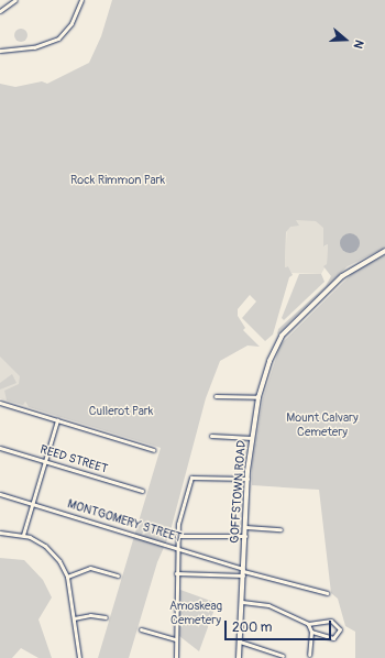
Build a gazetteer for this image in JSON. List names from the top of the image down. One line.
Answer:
{"streets":{"main road":["GOFFSTOWN ROAD"],"street":["REED STREET","MONTGOMERY STREET"]},"crossings":[["GOFFSTOWN ROAD","MONTGOMERY STREET"]],"parks":["Rock Rimmon Park","Cullerot Park","Mount Calvary Cemetery","Amoskeag Cemetery"],"scale_bar":"200 m","north":"right"}
